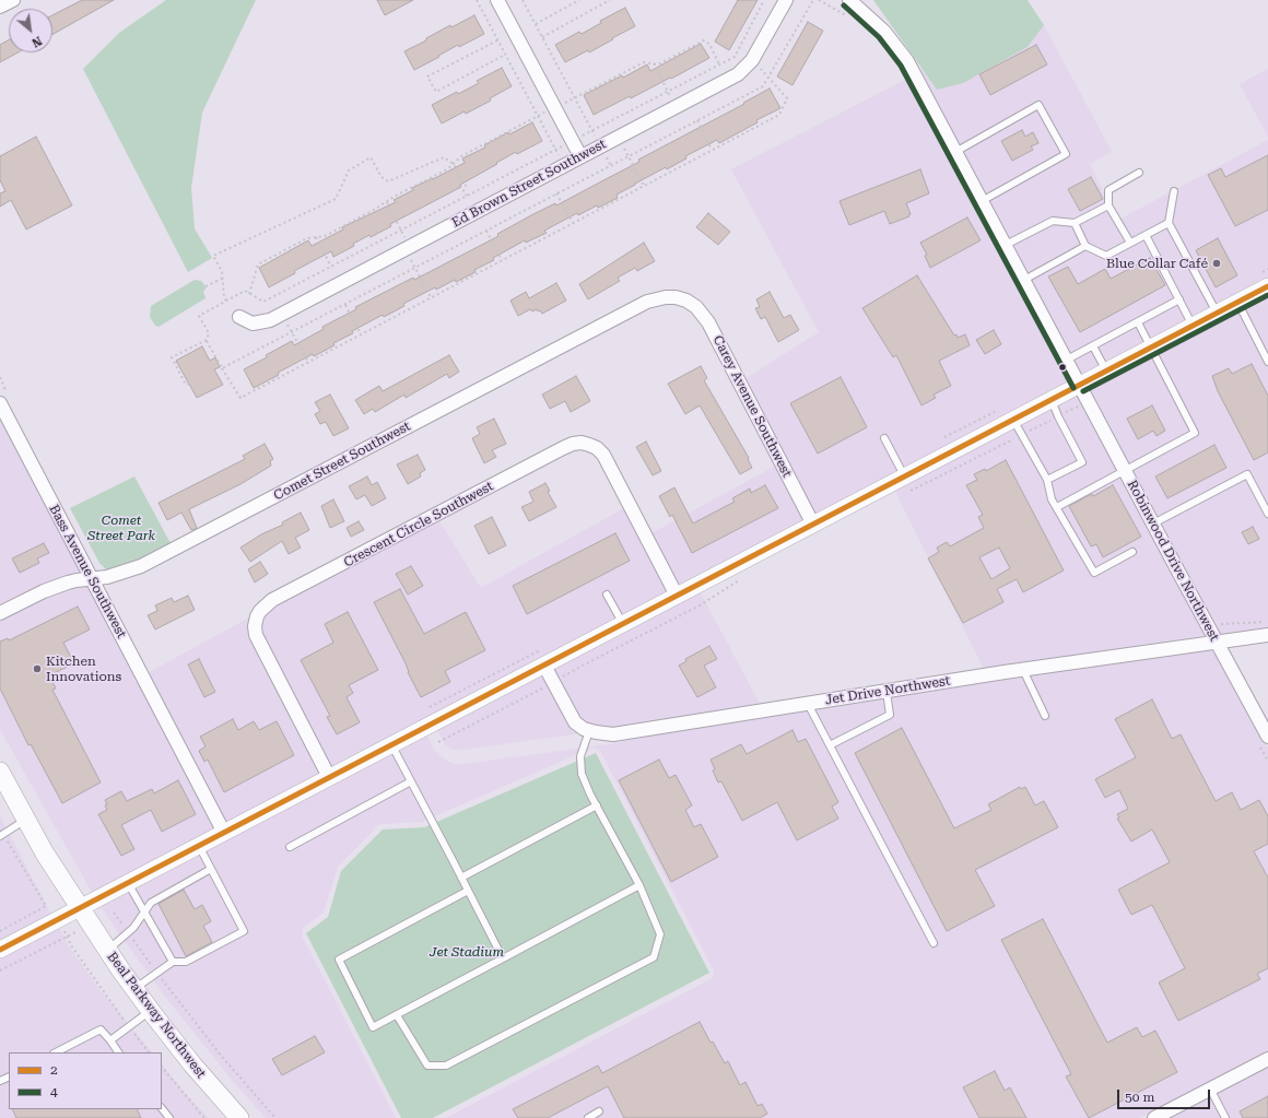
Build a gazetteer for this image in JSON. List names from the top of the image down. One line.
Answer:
{"streets":{"main road":["Beal Parkway Northwest"],"street":["Ed Brown Street Southwest","Carey Avenue Southwest","Comet Street Southwest","Crescent Circle Southwest","Robinwood Drive Northwest","Bass Avenue Southwest","Jet Drive Northwest"]},"crossings":[["Carey Avenue Southwest","Comet Street Southwest"],["Comet Street Southwest","Bass Avenue Southwest"],["Robinwood Drive Northwest","Jet Drive Northwest"]],"parks":["Comet Street Park","Jet Stadium"],"places":["Blue Collar Café","Kitchen Innovations"],"lines":["transit line 4","transit line 2"],"legend":["2","4"],"scale_bar":"50 m","north":"bottom right"}
